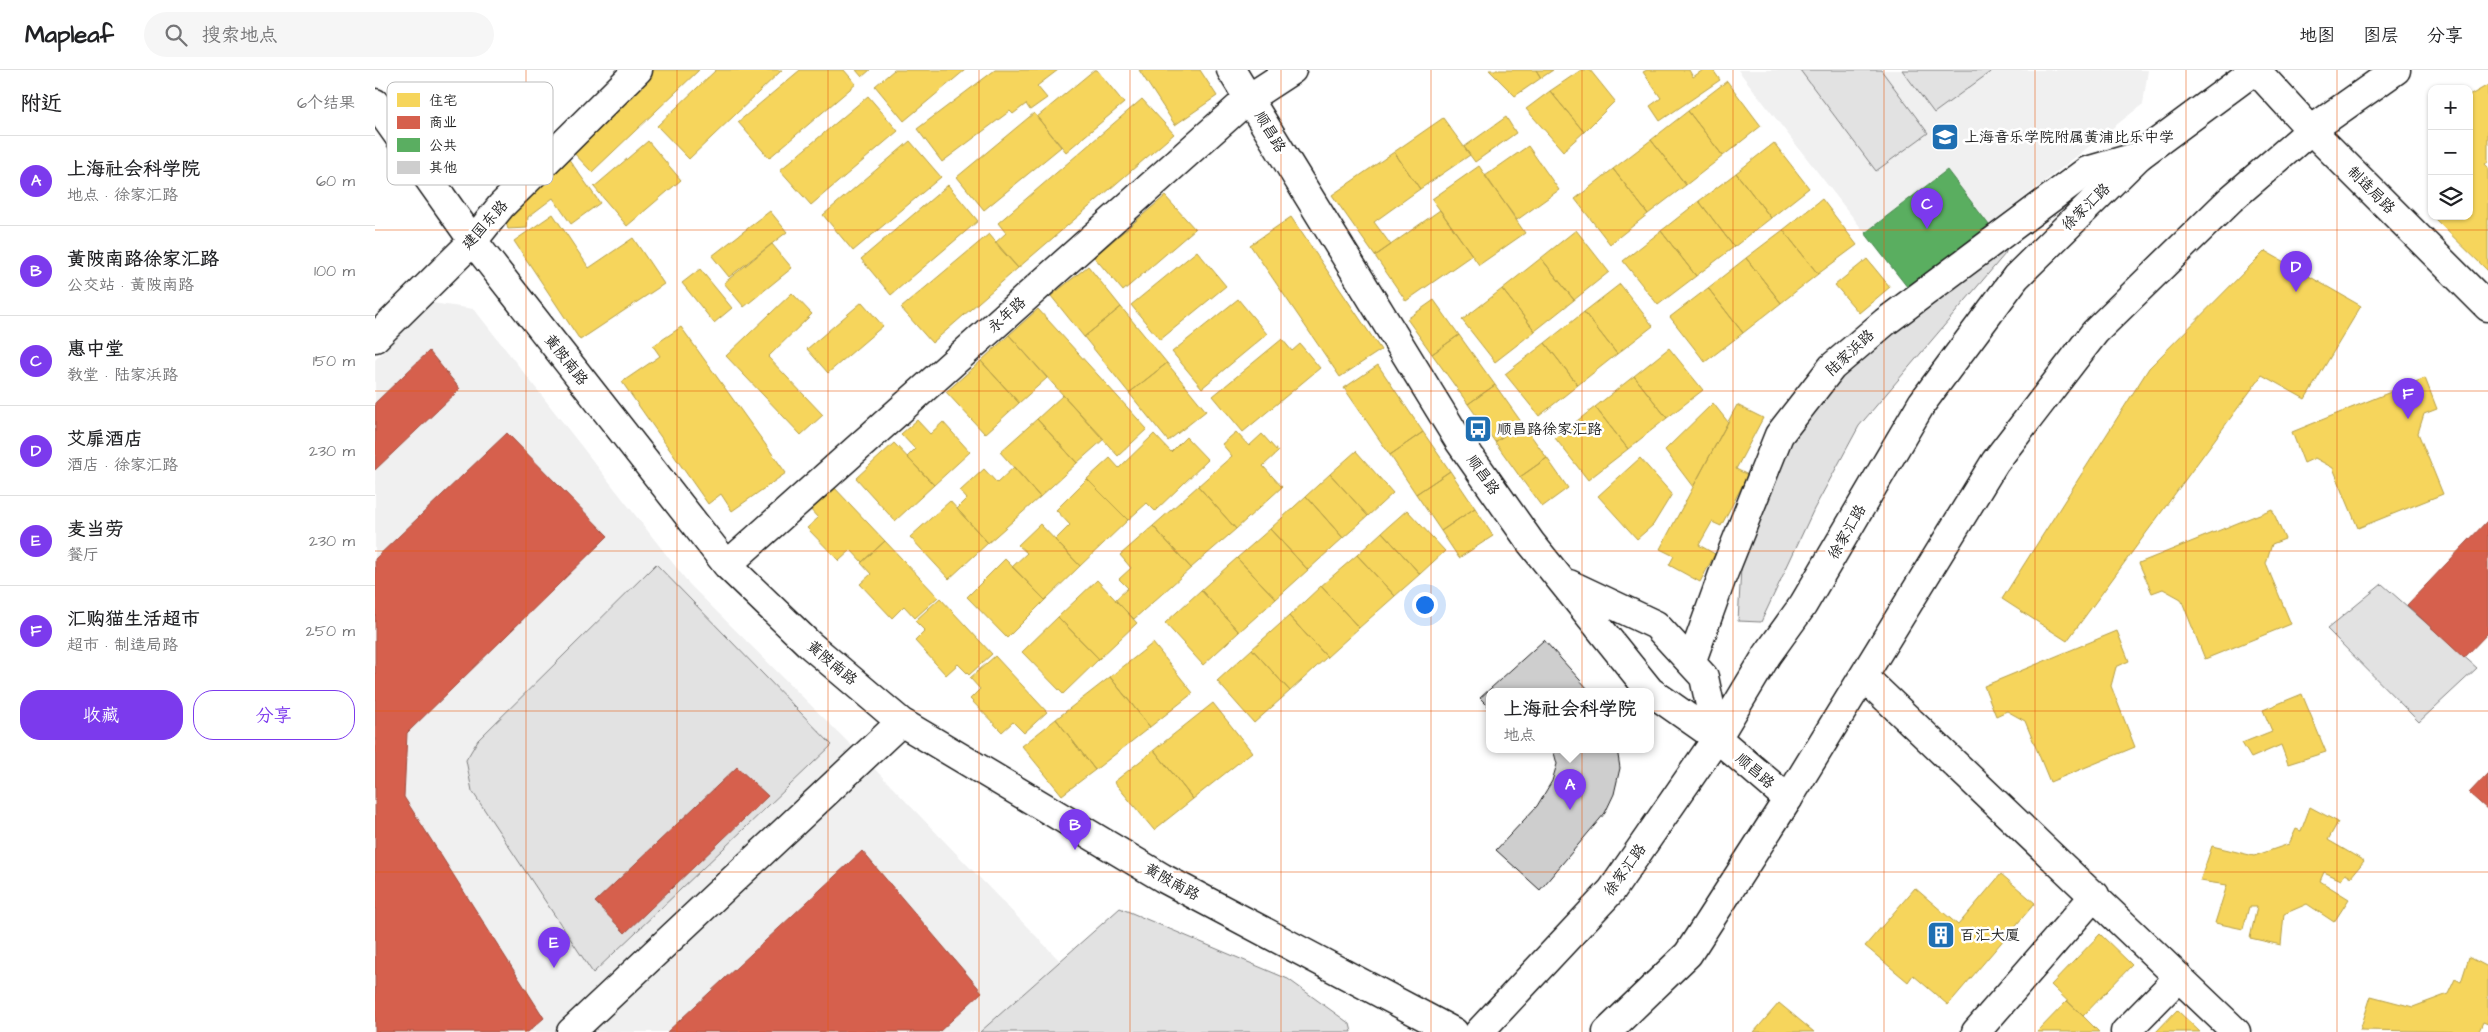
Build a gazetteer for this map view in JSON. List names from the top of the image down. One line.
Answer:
{"streets":{"street":["顺昌路","制造局路","徐家汇路","建国东路","永年路","陆家浜路","黄陂南路"]},"crossings":[["顺昌路","徐家汇路"],["顺昌路","永年路"],["制造局路","徐家汇路"],["徐家汇路","陆家浜路"],["建国东路","黄陂南路"],["永年路","黄陂南路"]],"places":{"school or university":["上海音乐学院附属黄浦比乐中学"],"bus stop":["顺昌路徐家汇路"],"building":["百汇大厦"]},"legend":["住宅","商业","公共","其他"],"page":{"header":"Mapleaf","search":"搜索地点","nav":["地图","图层","分享"],"heading":["附近","6个结果"],"map_buttons":["+","−"],"list":[{"mark":"A","name":"上海社会科学院","note":"地点 · 徐家汇路","value":"60 m"},{"mark":"B","name":"黄陂南路徐家汇路","note":"公交站 · 黄陂南路","value":"100 m"},{"mark":"C","name":"惠中堂","note":"教堂 · 陆家浜路","value":"150 m"},{"mark":"D","name":"艾扉酒店","note":"酒店 · 徐家汇路","value":"230 m"},{"mark":"E","name":"麦当劳","note":"餐厅","value":"230 m"},{"mark":"F","name":"汇购猫生活超市","note":"超市 · 制造局路","value":"250 m"}],"pins":["C","D","F","A","B","E"],"buttons":["收藏","分享"],"popup":["上海社会科学院","地点"]}}
